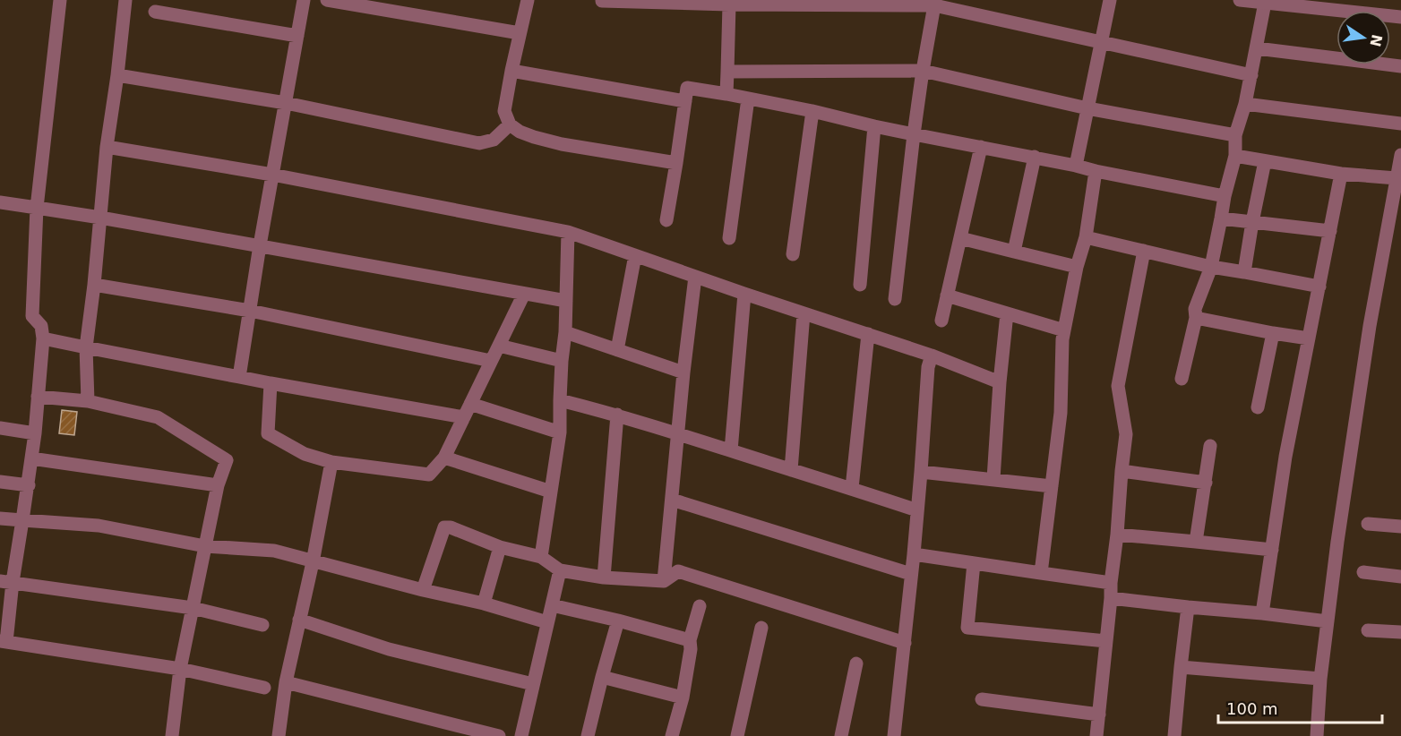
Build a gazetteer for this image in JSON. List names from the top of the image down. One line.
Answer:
{"scale_bar":"100 m","north":"right"}
